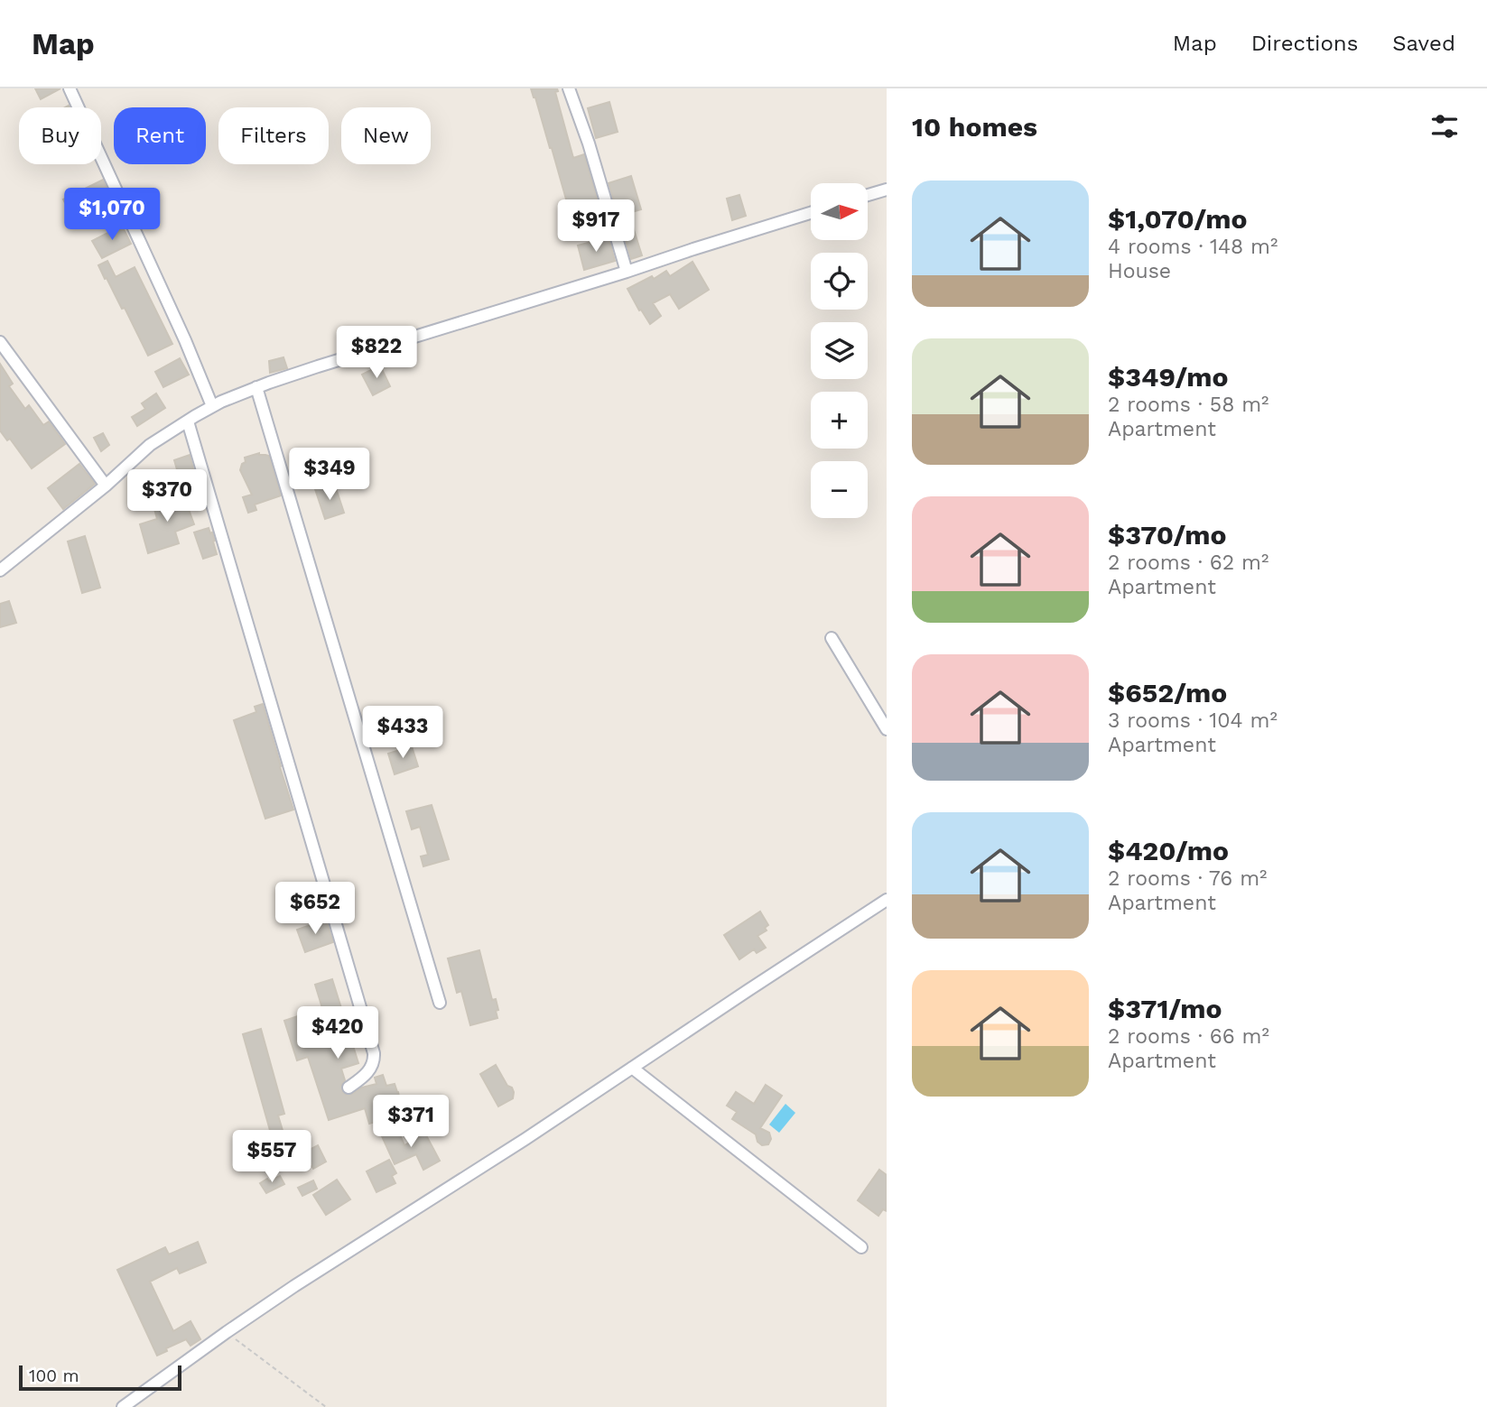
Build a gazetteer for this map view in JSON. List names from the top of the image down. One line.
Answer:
{"scale_bar":"100 m","north":"right","page":{"header":"Map","nav":["Map","Directions","Saved"],"heading":"10 homes","chip":["Buy","Rent","Filters","New"],"list":[{"name":"$1,070/mo","note":"4 rooms · 148 m² · House"},{"name":"$349/mo","note":"2 rooms · 58 m² · Apartment"},{"name":"$370/mo","note":"2 rooms · 62 m² · Apartment"},{"name":"$652/mo","note":"3 rooms · 104 m² · Apartment"},{"name":"$420/mo","note":"2 rooms · 76 m² · Apartment"},{"name":"$371/mo","note":"2 rooms · 66 m² · Apartment"}],"map_buttons":["+","−"],"price":["$1,070","$917","$822","$349","$370","$433","$652","$420","$371","$557"],"scale":"100 m"}}
